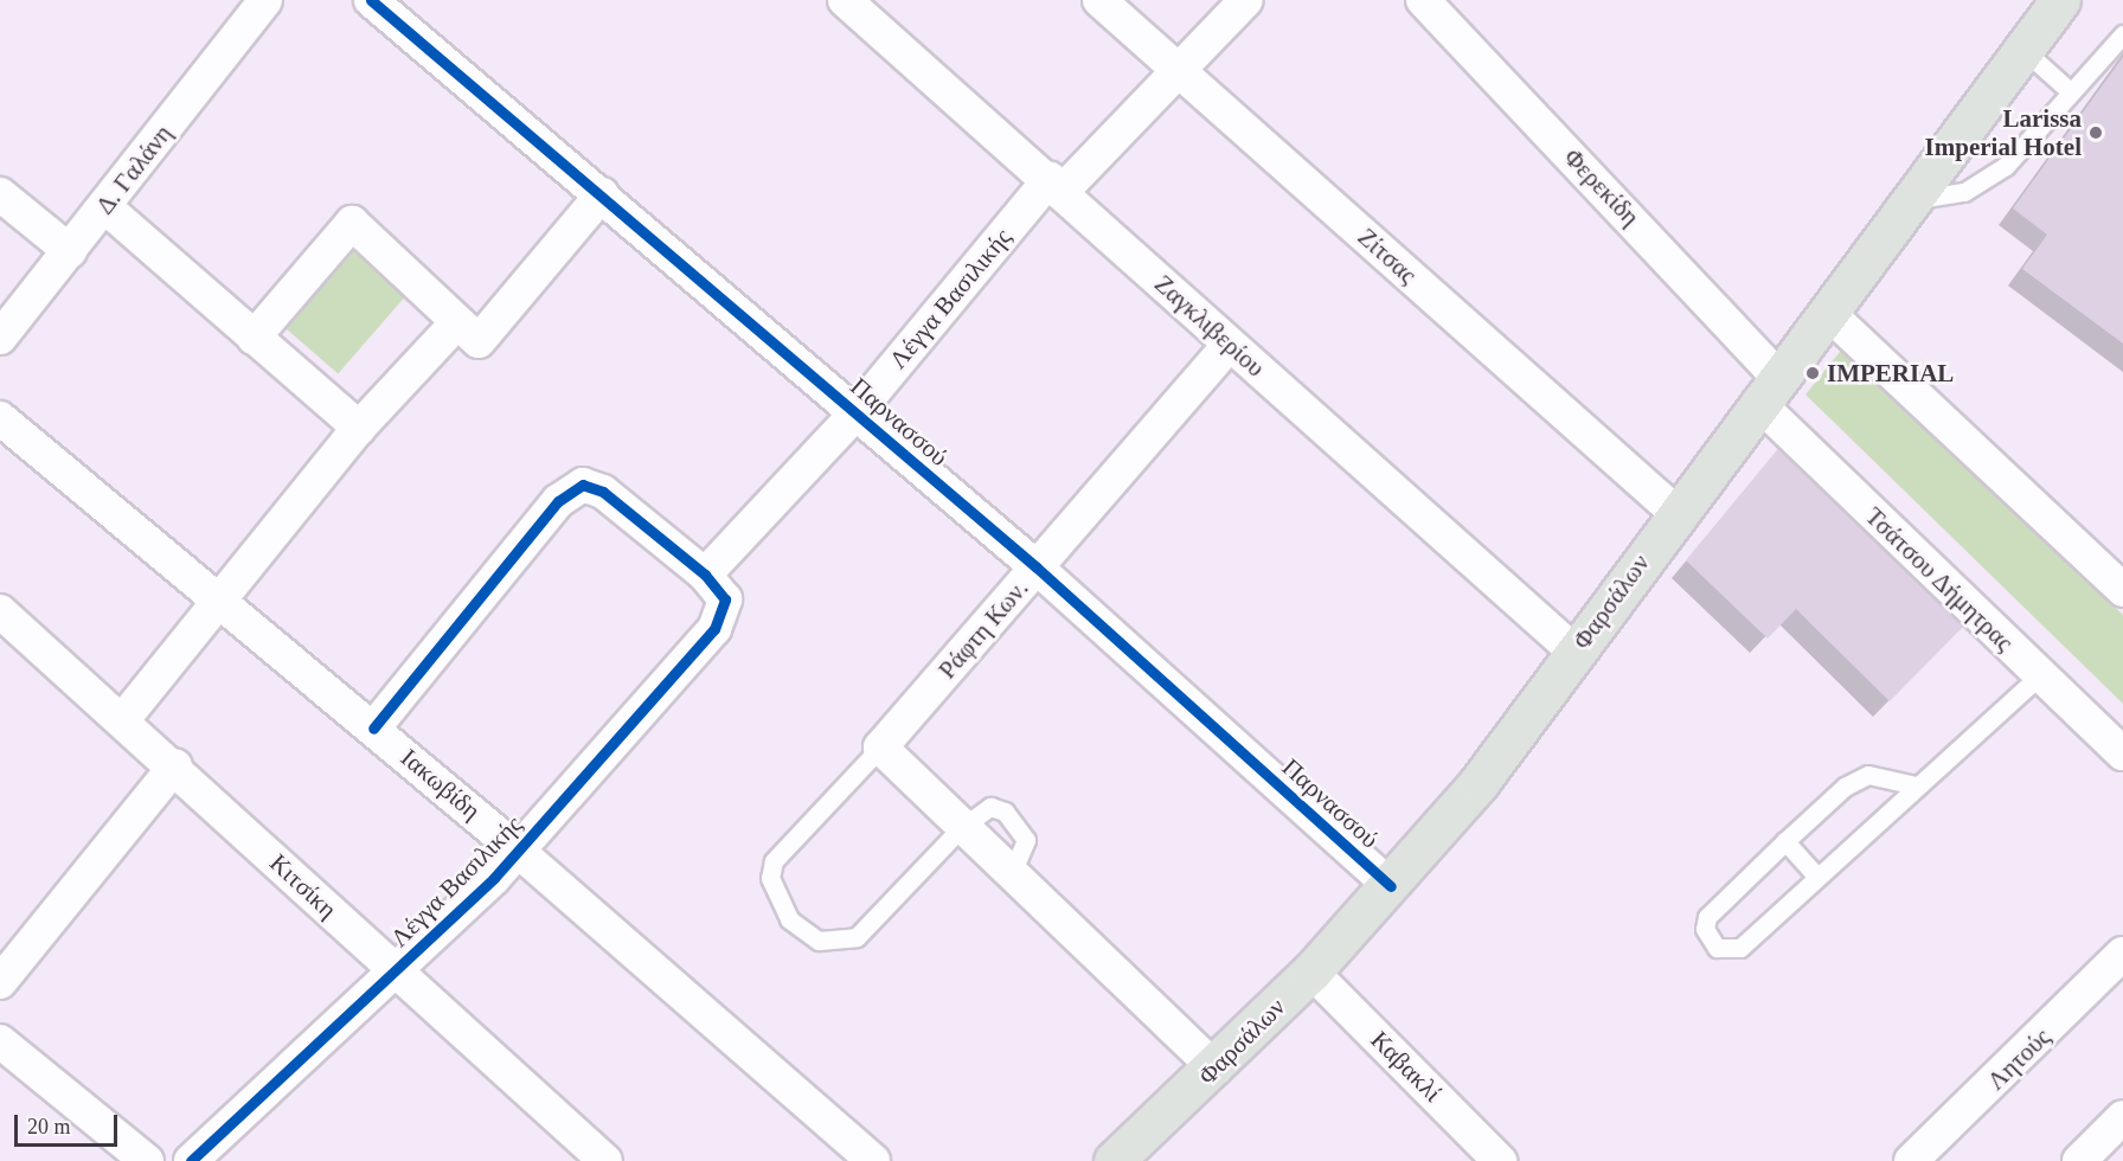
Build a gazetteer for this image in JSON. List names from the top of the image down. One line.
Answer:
{"streets":{"main road":["Φαρσάλων"],"street":["Δ. Γαλάνη","Φερεκίδη","Ζίτσας","Λέγγα Βασιλικής","Ζαγκλιβερίου","Παρνασσού","Τσάτσου Δήμητρας","Ράφτη Κων.","Ιακωβίδη","Κιτσίκη","Λητούς","Καβακλί"]},"crossings":[["Φερεκίδη","Τσάτσου Δήμητρας"],["Φερεκίδη","Φαρσάλων"],["Ζίτσας","Λέγγα Βασιλικής"],["Ζίτσας","Φαρσάλων"],["Λέγγα Βασιλικής","Ζαγκλιβερίου"],["Λέγγα Βασιλικής","Παρνασσού"],["Λέγγα Βασιλικής","Ιακωβίδη"],["Λέγγα Βασιλικής","Κιτσίκη"],["Ζαγκλιβερίου","Φαρσάλων"],["Ζαγκλιβερίου","Ράφτη Κων."],["Παρνασσού","Φαρσάλων"],["Παρνασσού","Ράφτη Κων."],["Τσάτσου Δήμητρας","Φαρσάλων"],["Φαρσάλων","Καβακλί"]],"places":["Larissa Imperial Hotel","IMPERIAL"],"scale_bar":"20 m"}
